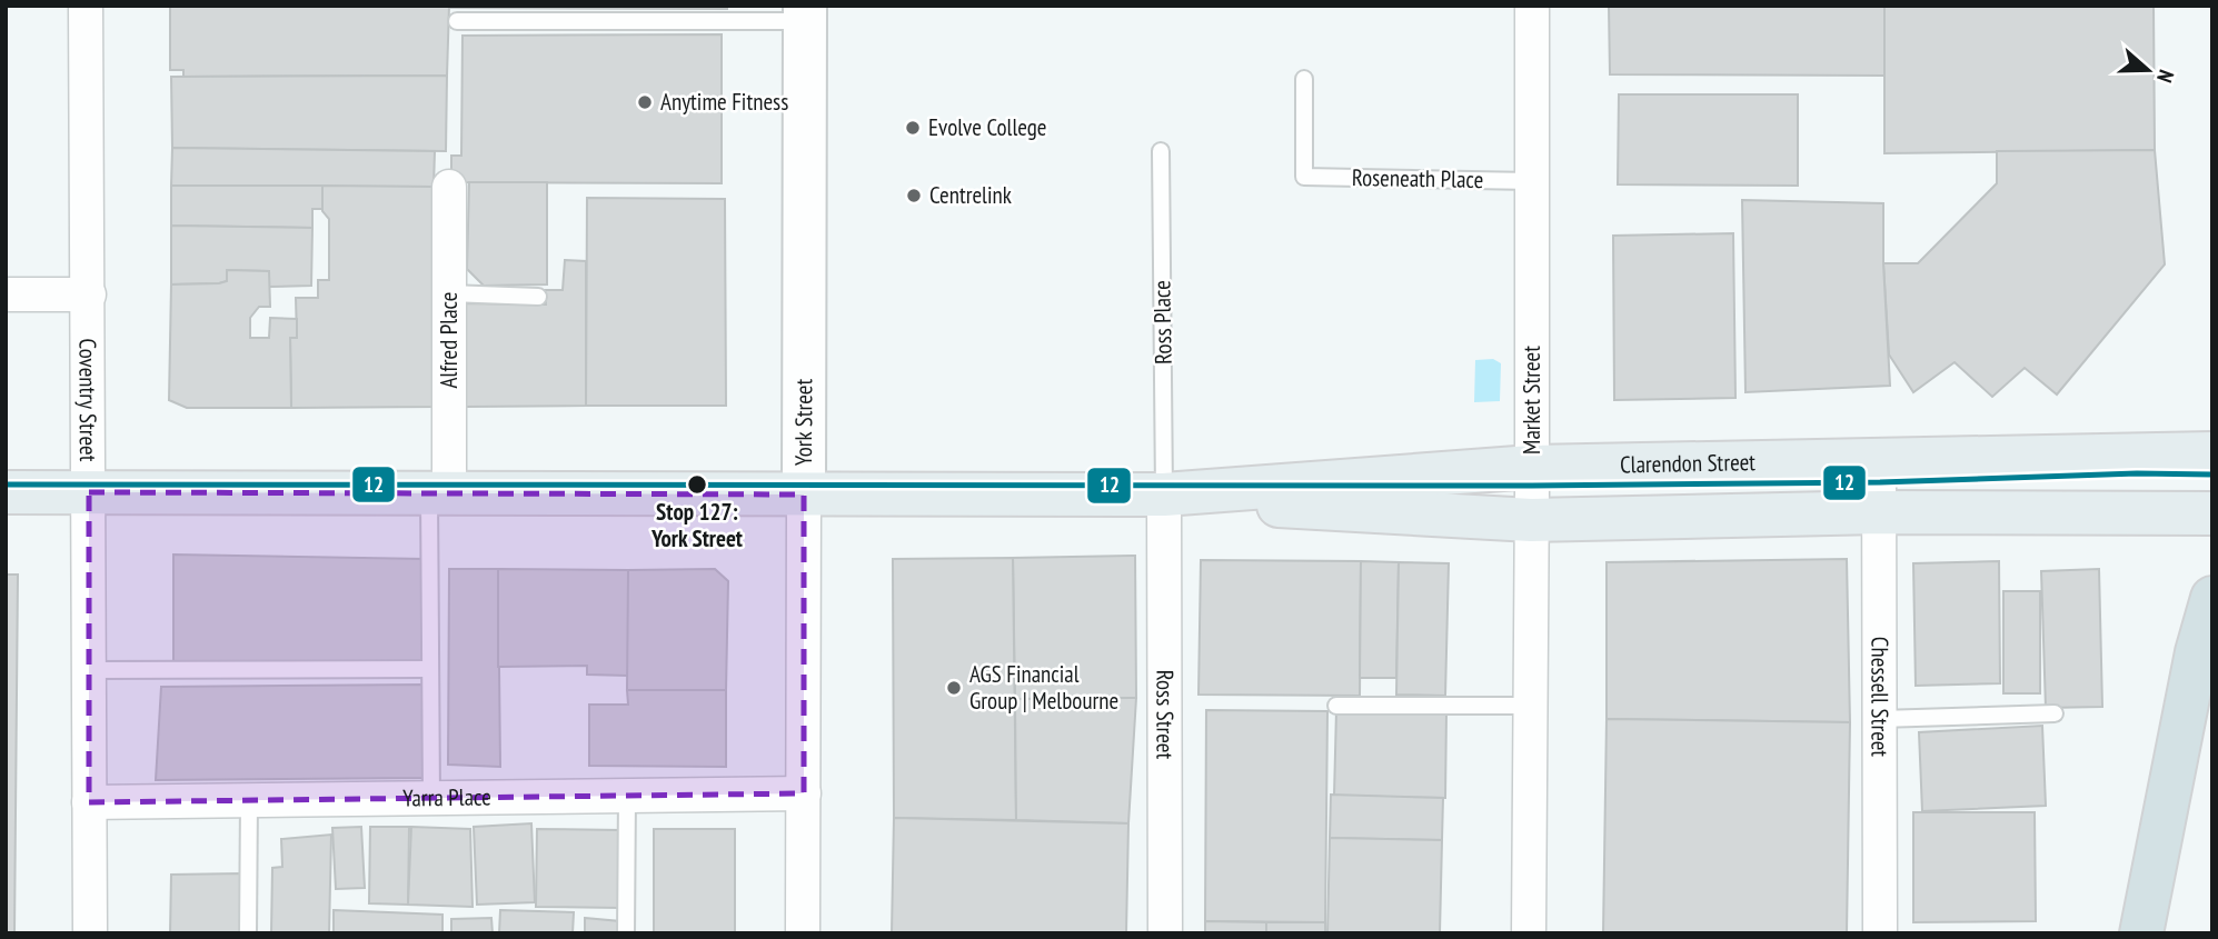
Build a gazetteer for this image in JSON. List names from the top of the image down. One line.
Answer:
{"streets":{"main road":["Clarendon Street"],"street":["Alfred Place","Coventry Street","Market Street","York Street","Chessell Street","Ross Street","Yarra Place"],"lane":["Roseneath Place","Ross Place"]},"crossings":[["Roseneath Place","Market Street"],["Ross Place","Clarendon Street"],["Ross Place","Ross Street"],["Alfred Place","Clarendon Street"],["Coventry Street","Clarendon Street"],["Coventry Street","Yarra Place"],["Market Street","Clarendon Street"],["York Street","Clarendon Street"],["York Street","Yarra Place"],["Clarendon Street","Chessell Street"],["Clarendon Street","Ross Street"]],"places":["Anytime Fitness","Evolve College","Centrelink","Stop 127: York Street","AGS Financial Group | Melbourne"],"lines":["transit line 12"],"north":"right"}
